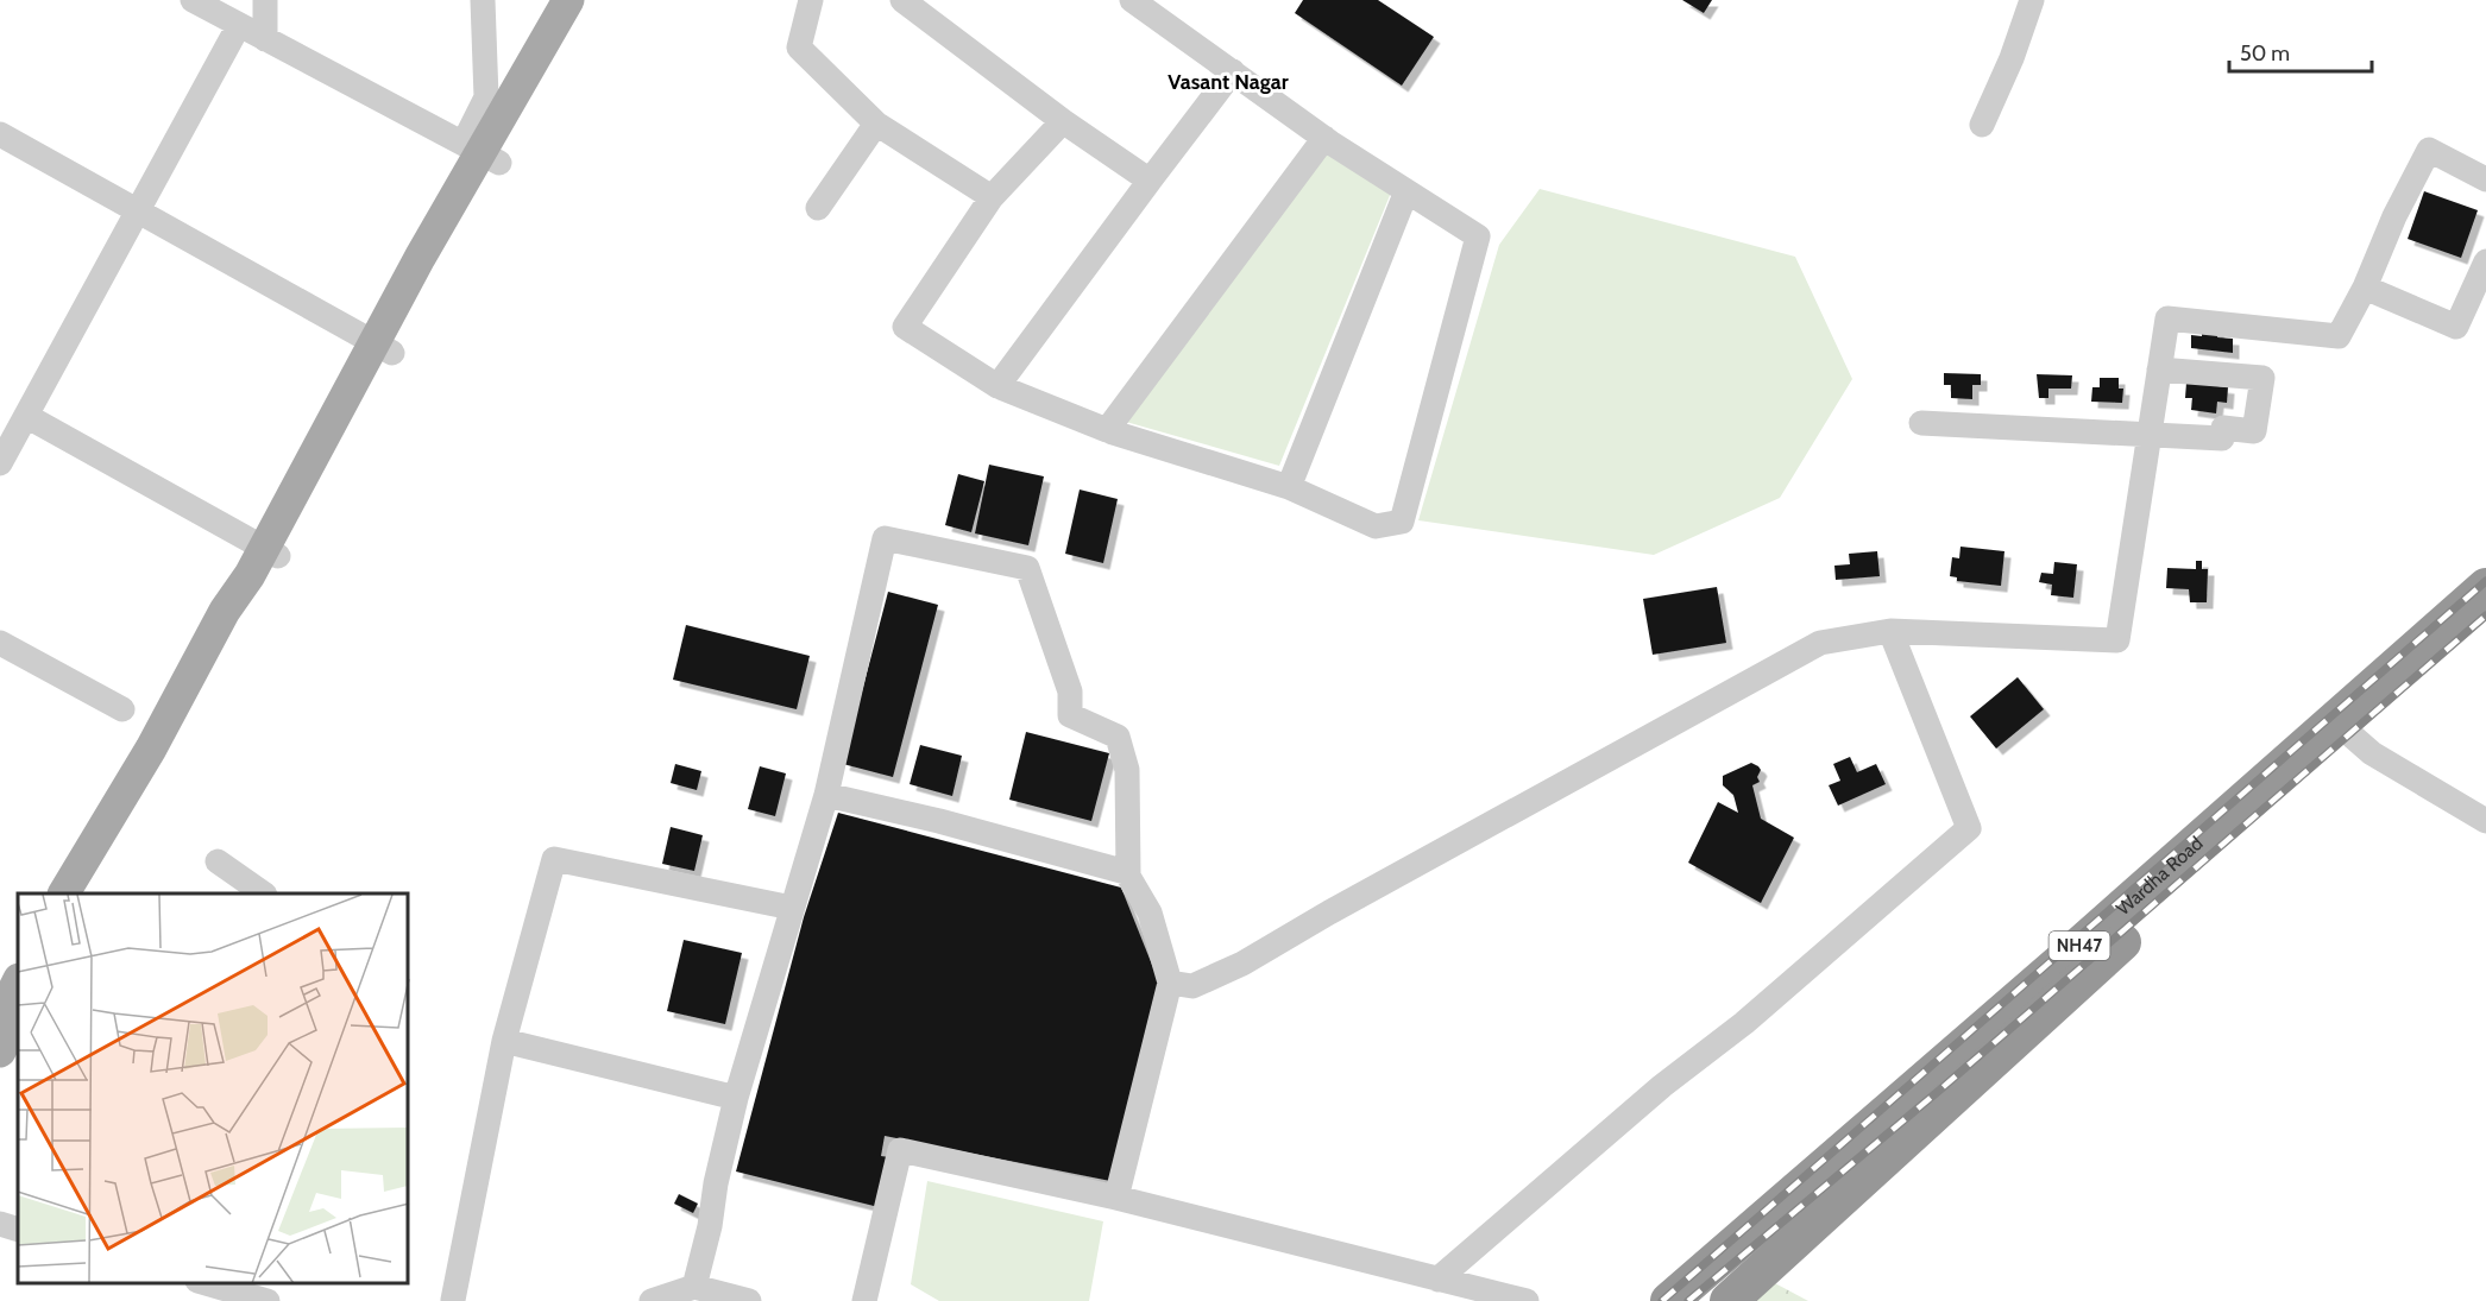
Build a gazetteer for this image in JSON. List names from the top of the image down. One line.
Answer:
{"streets":{"highway":["Wardha Road","NH47"]},"districts":["Vasant Nagar"],"scale_bar":"50 m"}
